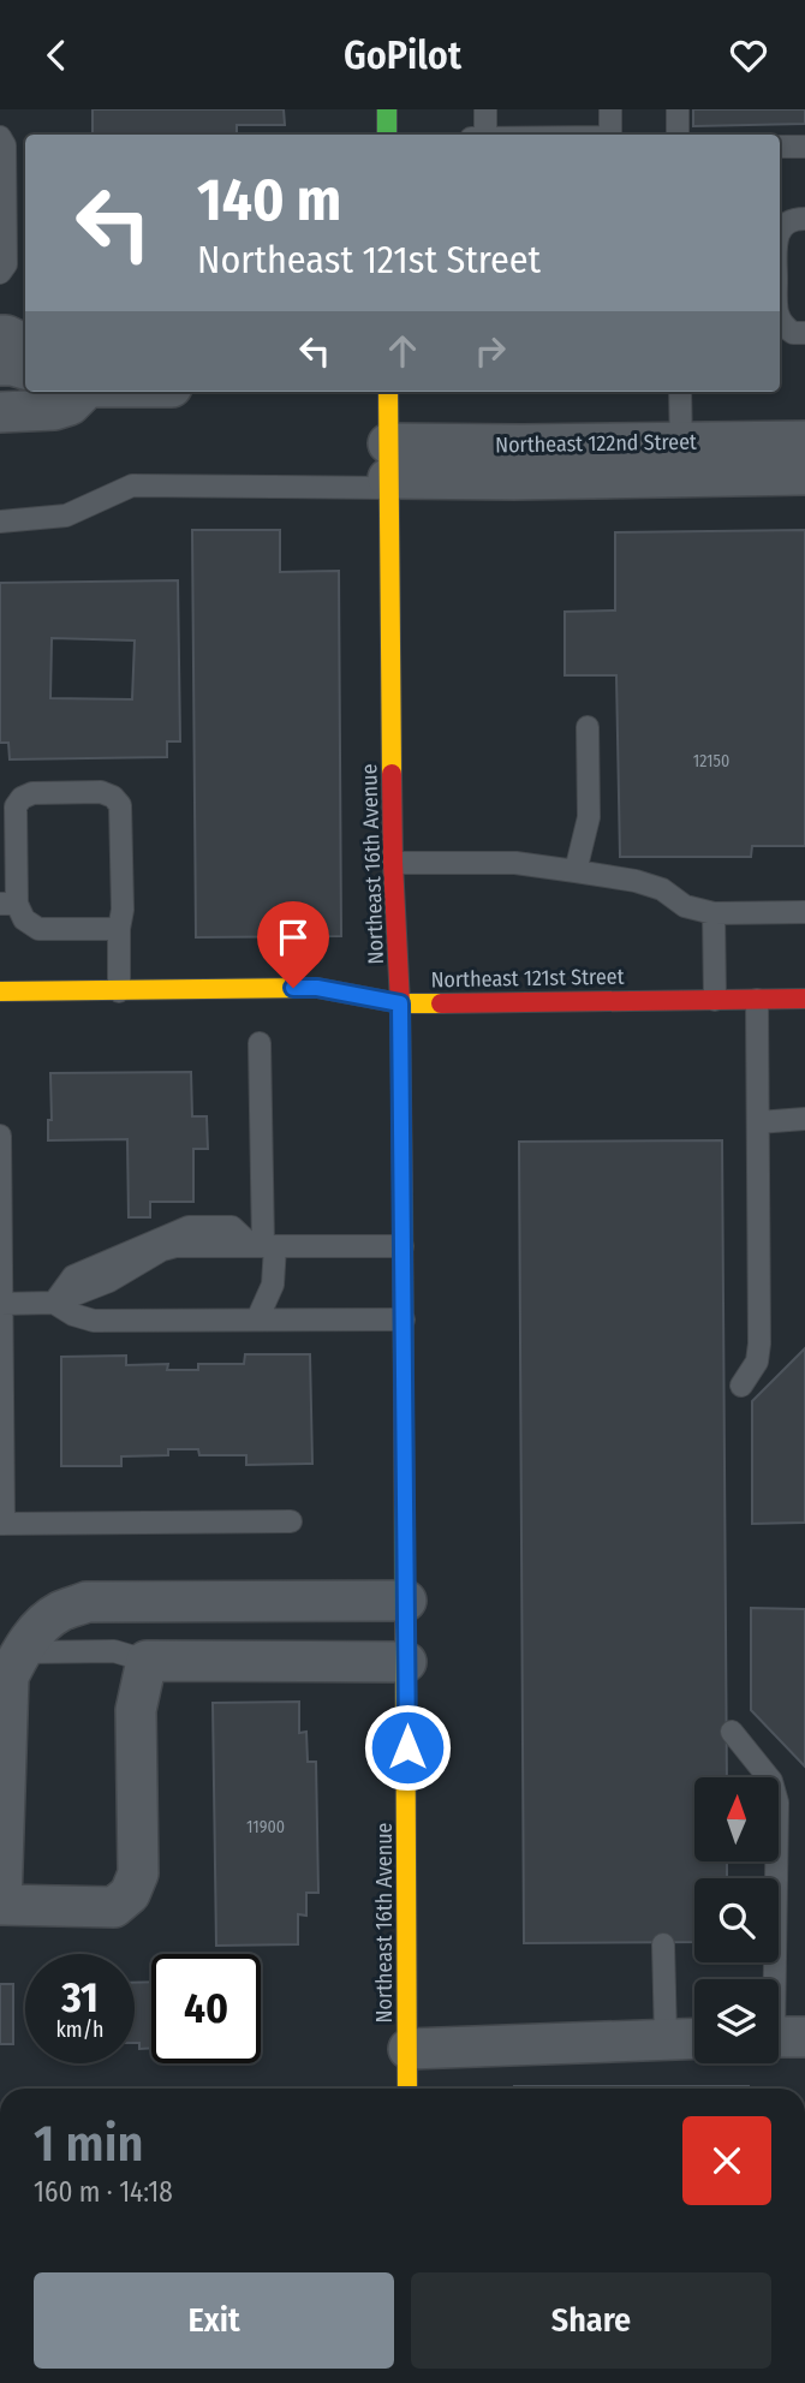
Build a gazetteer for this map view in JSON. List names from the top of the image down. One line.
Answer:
{"streets":{"street":["Northeast 122nd Street","Northeast 16th Avenue","Northeast 121st Street"]},"crossings":[["Northeast 122nd Street","Northeast 16th Avenue"],["Northeast 16th Avenue","Northeast 121st Street"]],"house_numbers":["12150","11900"],"north":"top","page":{"header":"GoPilot","turn":["140 m","Northeast 121st Street"],"speed":"31 km/h","limit":"40","heading":["1 min","160 m · 14:18"],"buttons":["Exit","Share"]}}
